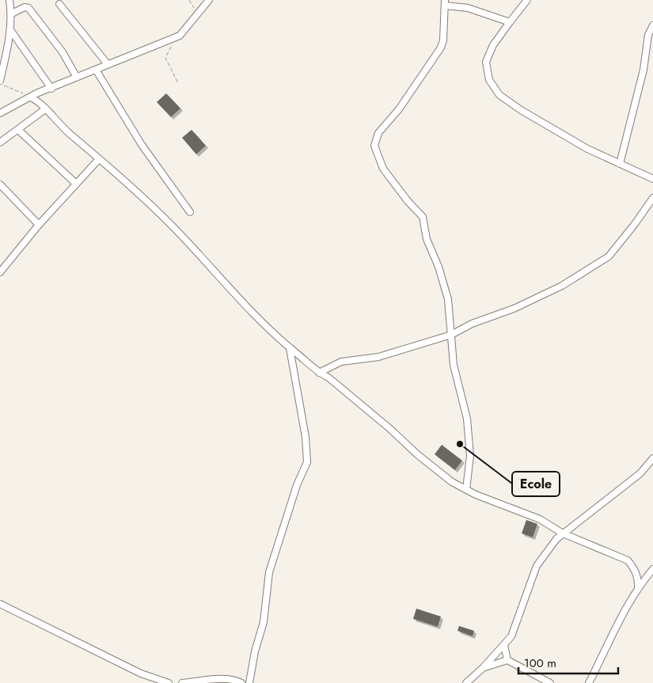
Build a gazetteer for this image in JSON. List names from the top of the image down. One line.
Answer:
{"places":["Ecole"],"scale_bar":"100 m"}
